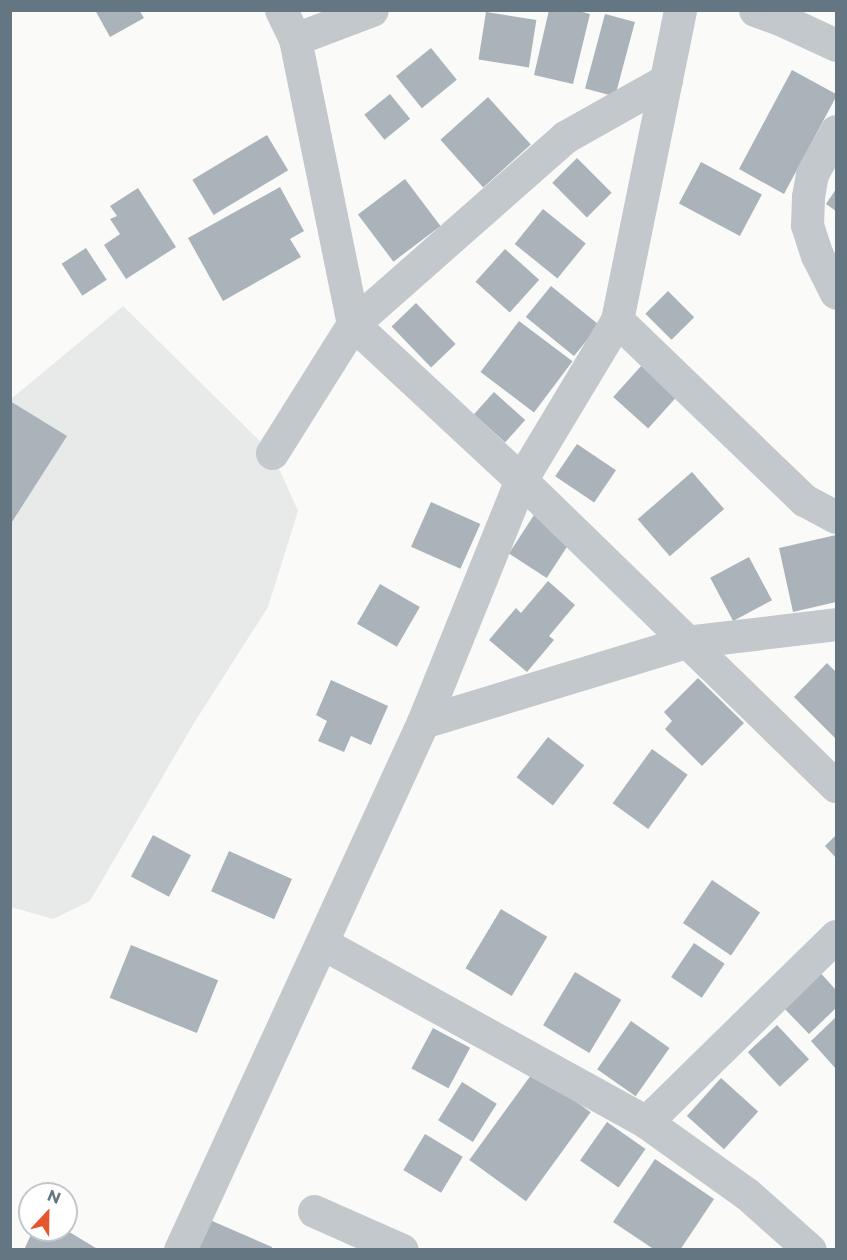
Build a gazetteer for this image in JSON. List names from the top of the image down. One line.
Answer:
{"north":"top"}
